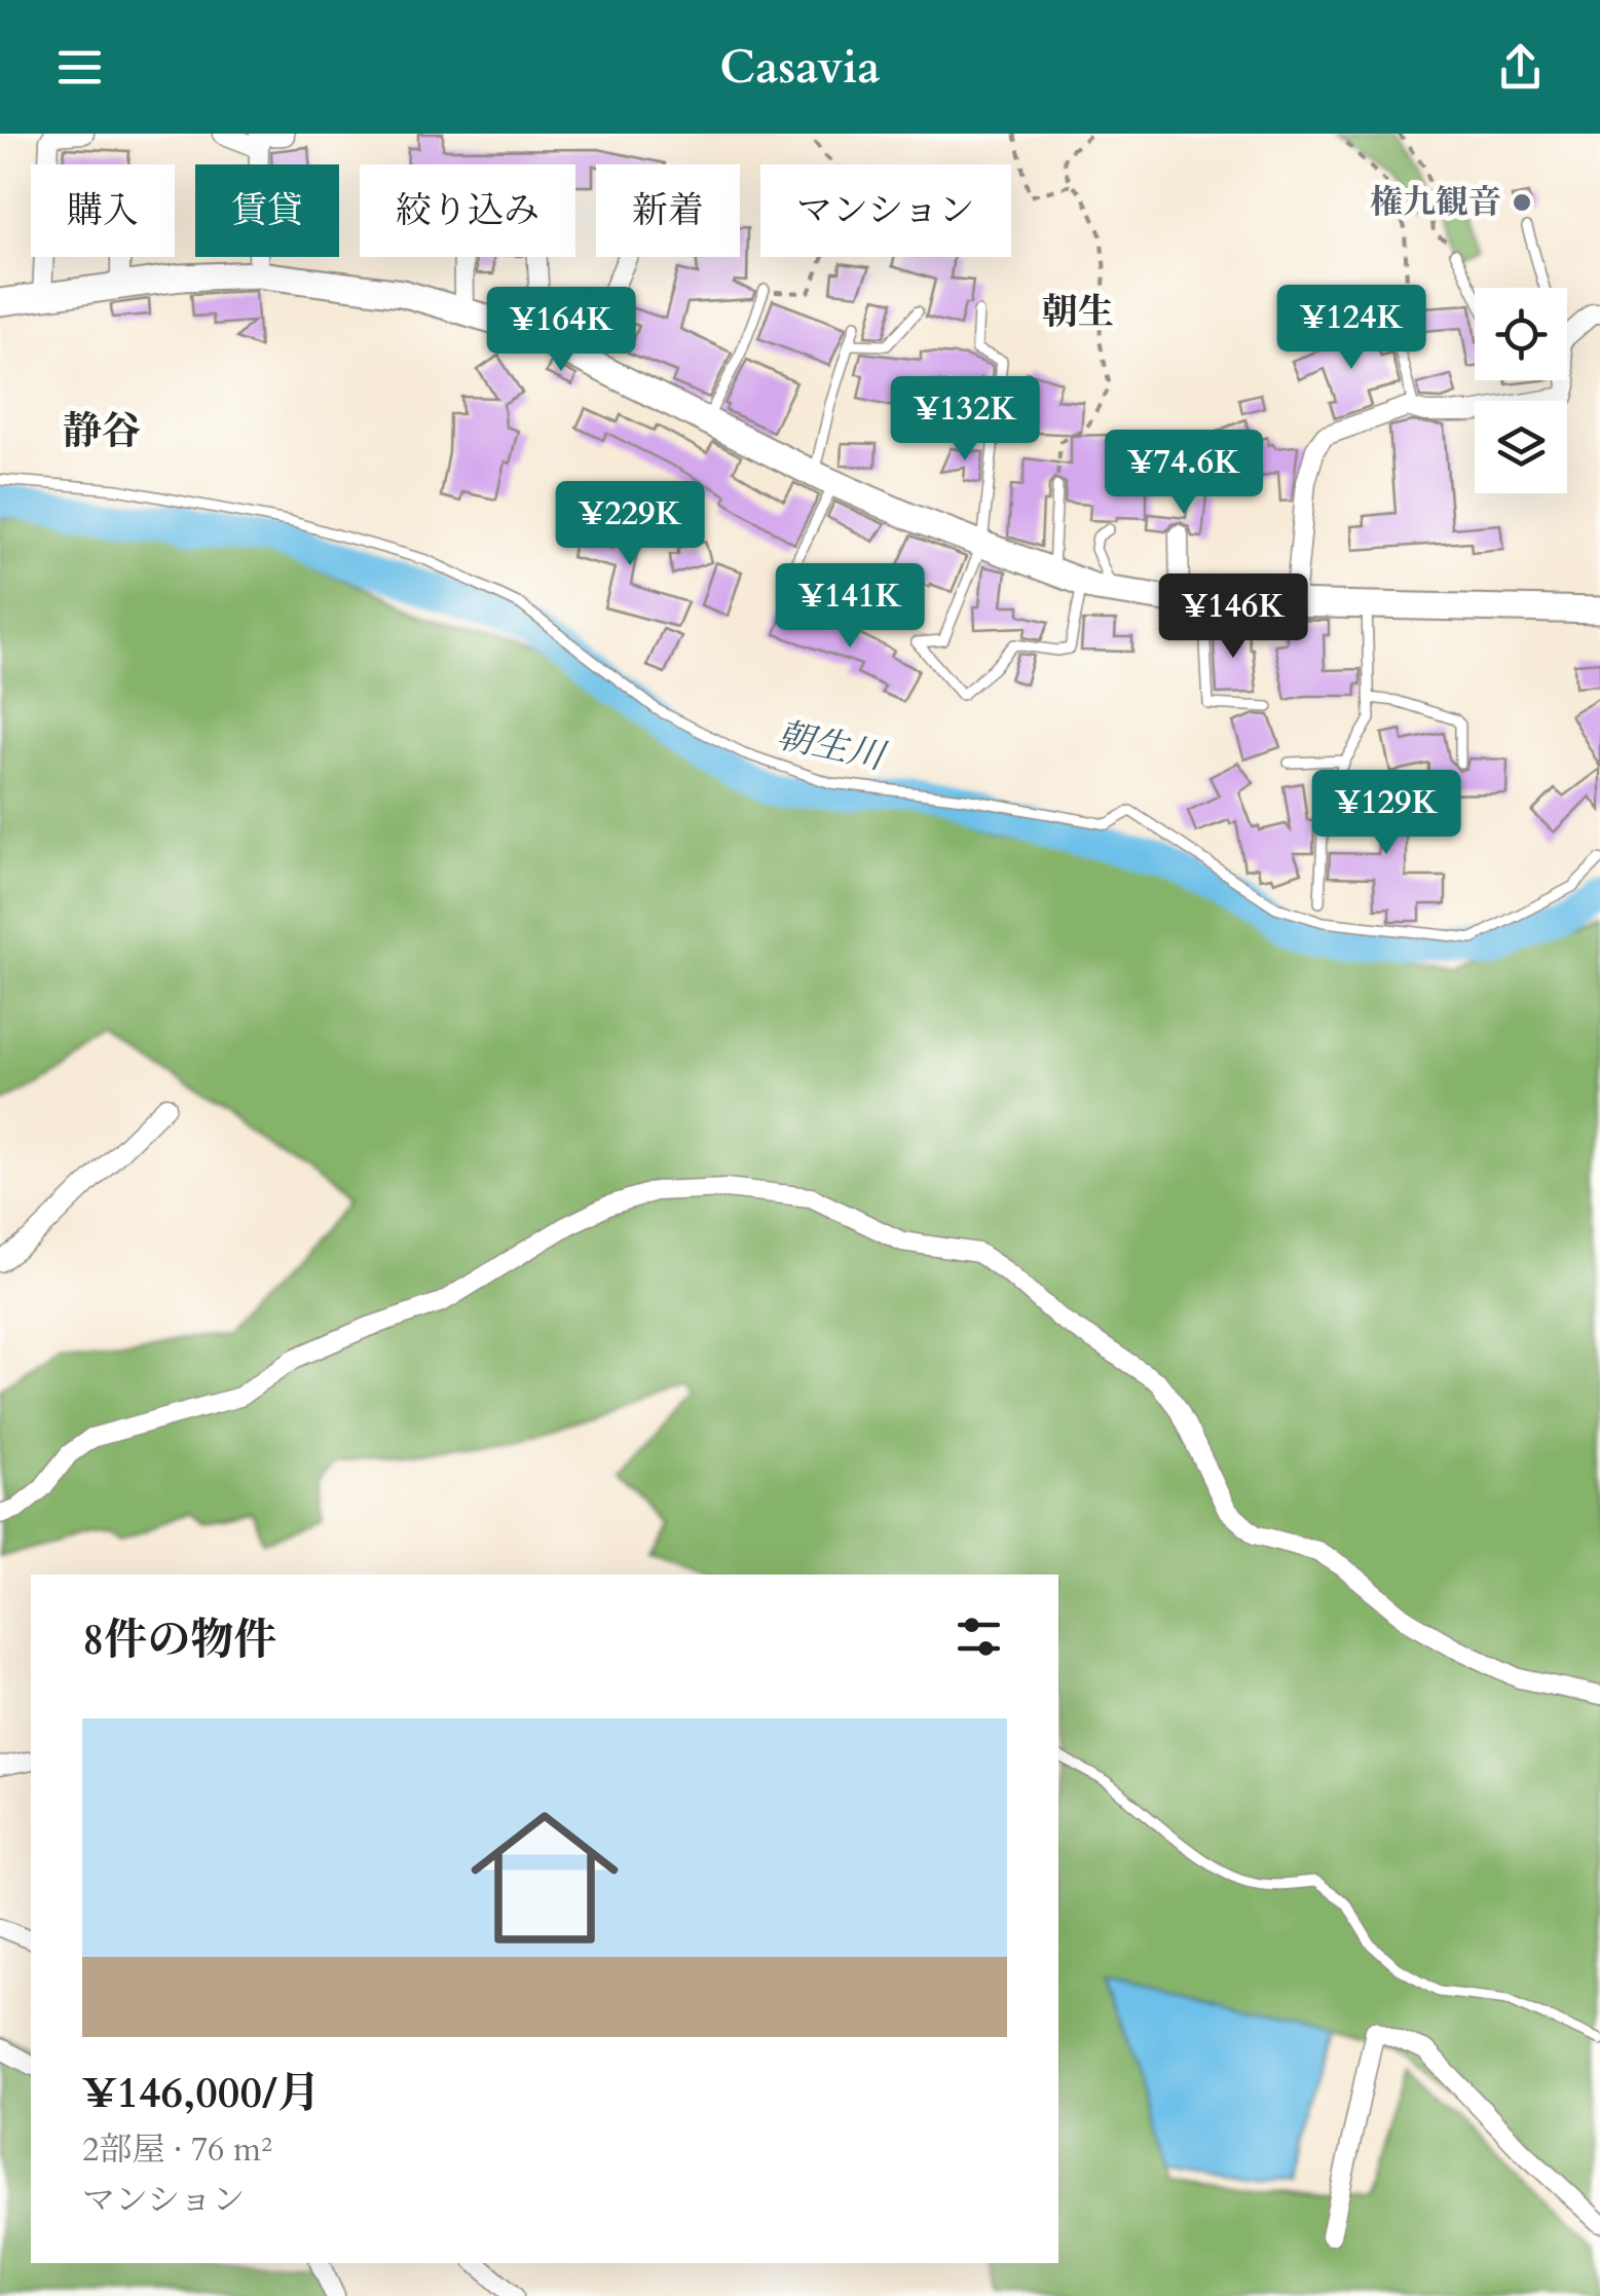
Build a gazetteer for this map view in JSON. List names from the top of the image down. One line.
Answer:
{"districts":["朝生","静谷"],"water":["朝生川"],"places":["権九観音"],"page":{"header":"Casavia","chip":["購入","賃貸","絞り込み","新着","マンション"],"price":["¥124K","¥164K","¥132K","¥74.6K","¥229K","¥141K","¥146K","¥129K"],"heading":"8件の物件","list":[{"name":"¥146,000/月","note":"2部屋 · 76 m² · マンション"}]}}
